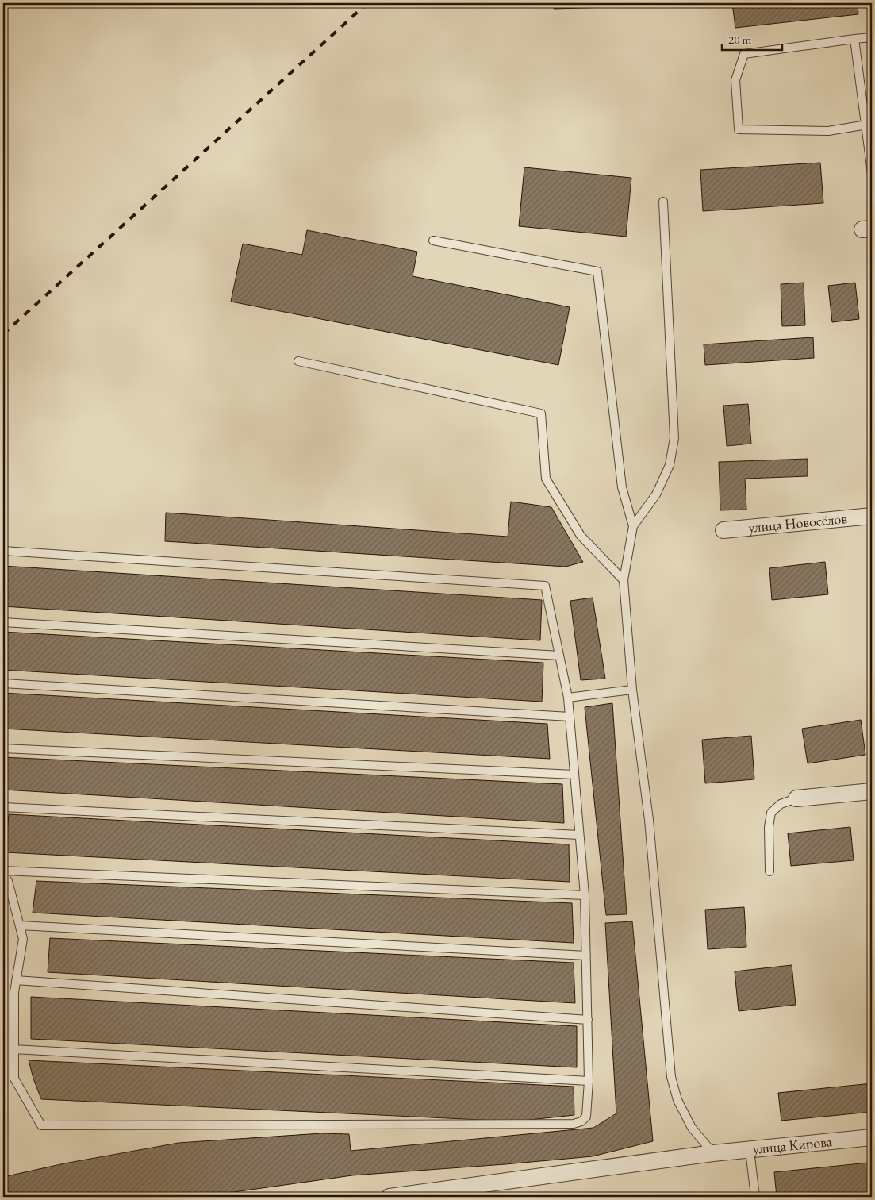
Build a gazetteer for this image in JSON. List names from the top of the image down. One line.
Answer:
{"streets":{"street":["улица Новосёлов","улица Кирова"]},"scale_bar":"20 m"}
